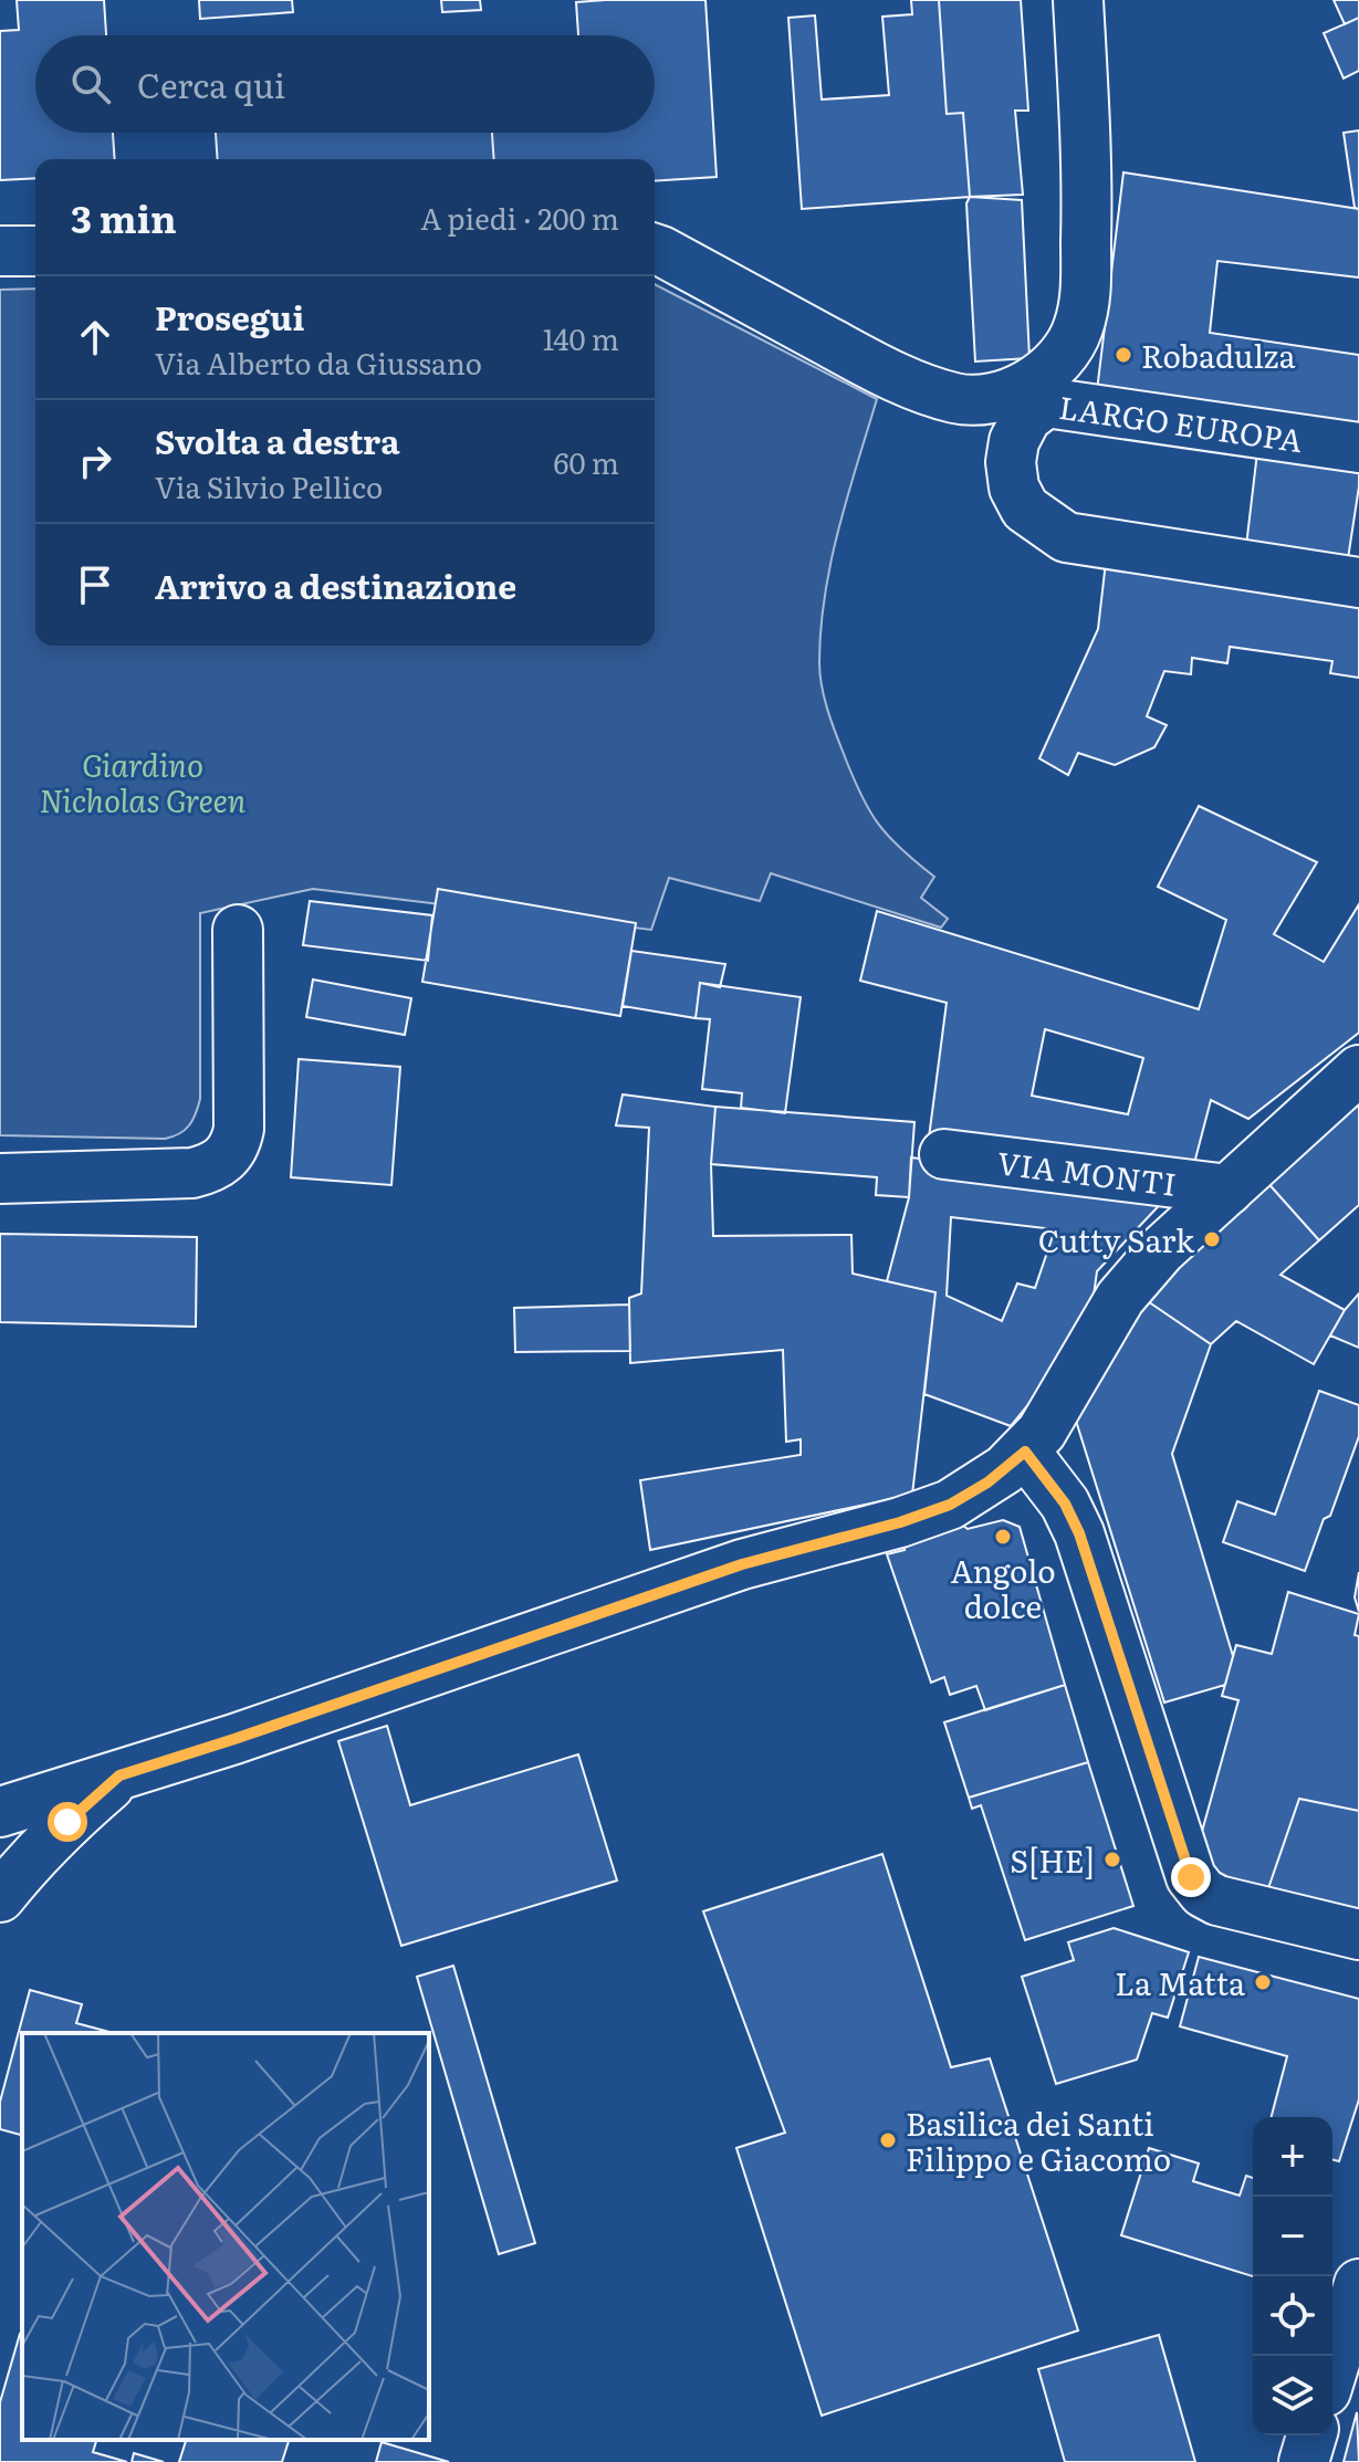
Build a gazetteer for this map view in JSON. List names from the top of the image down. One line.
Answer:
{"streets":{"street":["LARGO EUROPA","VIA MONTI"]},"parks":["Giardino Nicholas Green"],"places":["Robadulza","Cutty Sark","Angolo dolce","S[HE]","La Matta","Basilica dei Santi Filippo e Giacomo"],"page":{"search":"Cerca qui","heading":["3 min","A piedi · 200 m"],"list":[["Prosegui","Via Alberto da Giussano","140 m"],["Svolta a destra","Via Silvio Pellico","60 m"],"Arrivo a destinazione"],"map_buttons":["+","−"]}}
